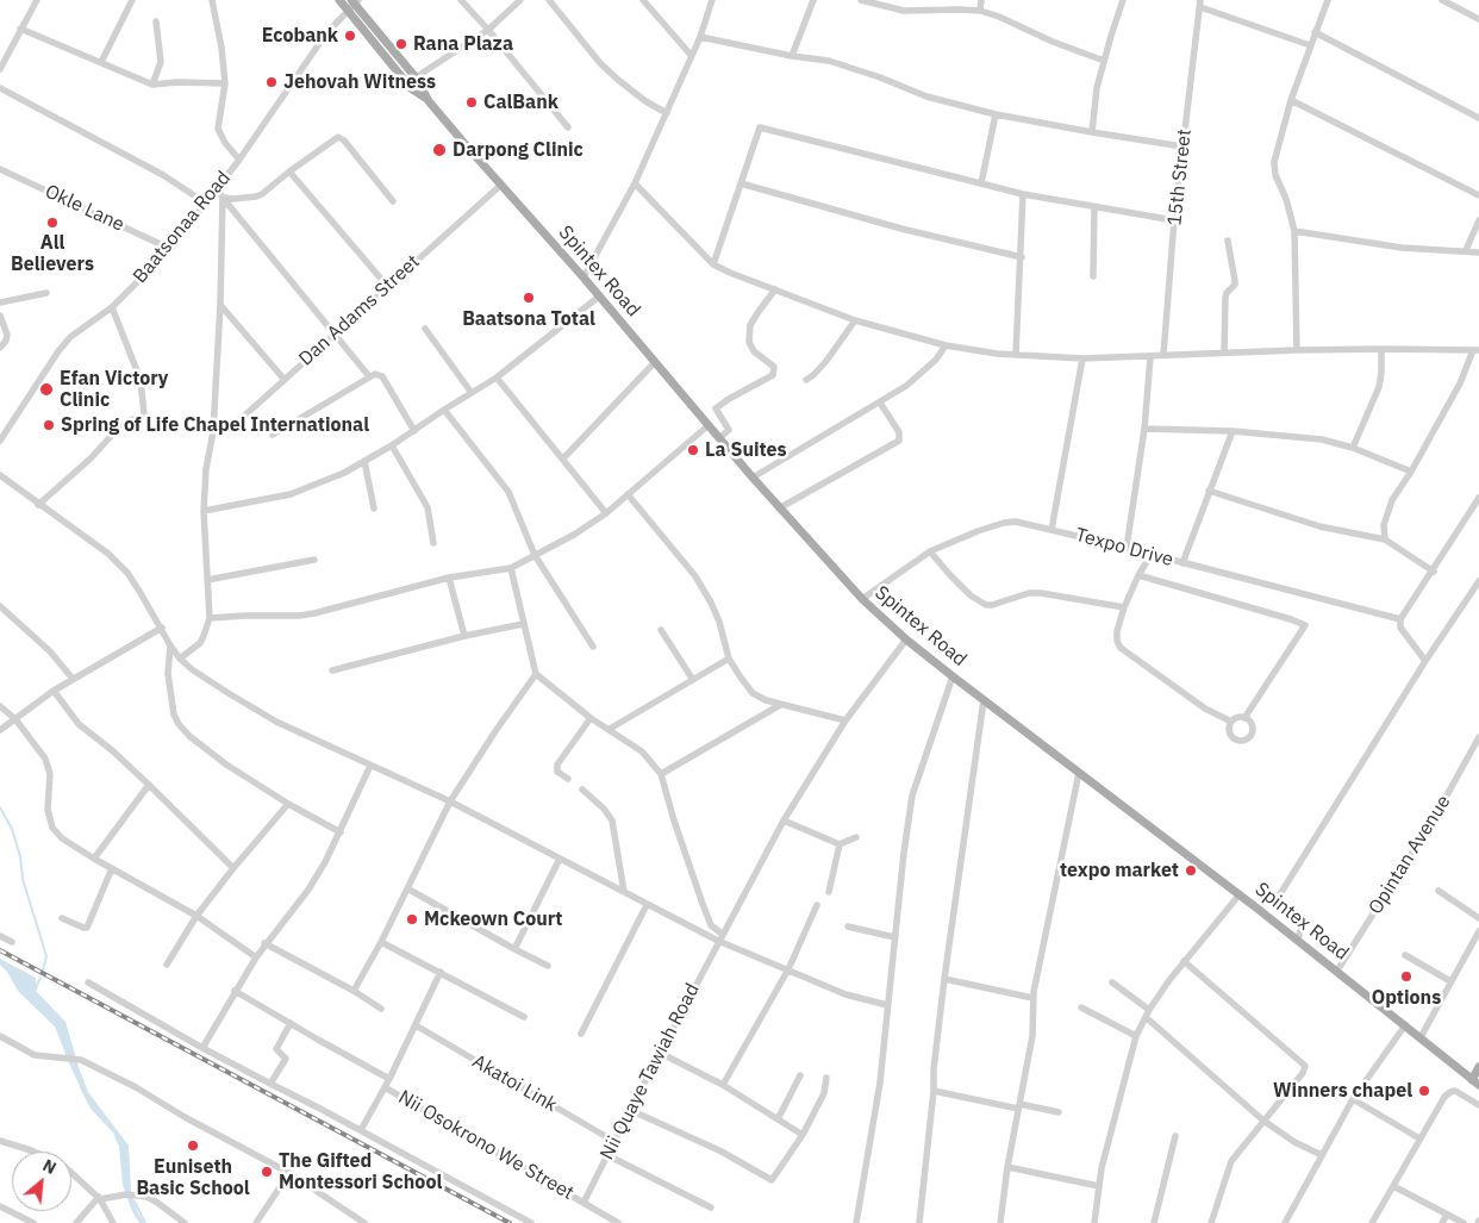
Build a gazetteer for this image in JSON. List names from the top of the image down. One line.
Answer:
{"streets":{"main road":["Spintex Road"],"street":["15th Street","Okle Lane","Baatsonaa Road","Dan Adams Street","Texpo Drive","Opintan Avenue","Nii Quaye Tawiah Road","Akatoi Link","Nii Osokrono We Street"]},"crossings":[["Okle Lane","Baatsonaa Road"],["Baatsonaa Road","Spintex Road"],["Spintex Road","Dan Adams Street"],["Spintex Road","Texpo Drive"],["Spintex Road","Opintan Avenue"],["Spintex Road","Nii Quaye Tawiah Road"],["Nii Quaye Tawiah Road","Akatoi Link"],["Nii Quaye Tawiah Road","Nii Osokrono We Street"]],"places":["Ecobank","Rana Plaza","Jehovah Witness","CalBank","Darpong Clinic","All Believers","Baatsona Total","Efan Victory Clinic","Spring of Life Chapel International","La Suites","texpo market","Mckeown Court","Options","Winners chapel","Euniseth Basic School","The Gifted Montessori School"],"north":"top right"}
